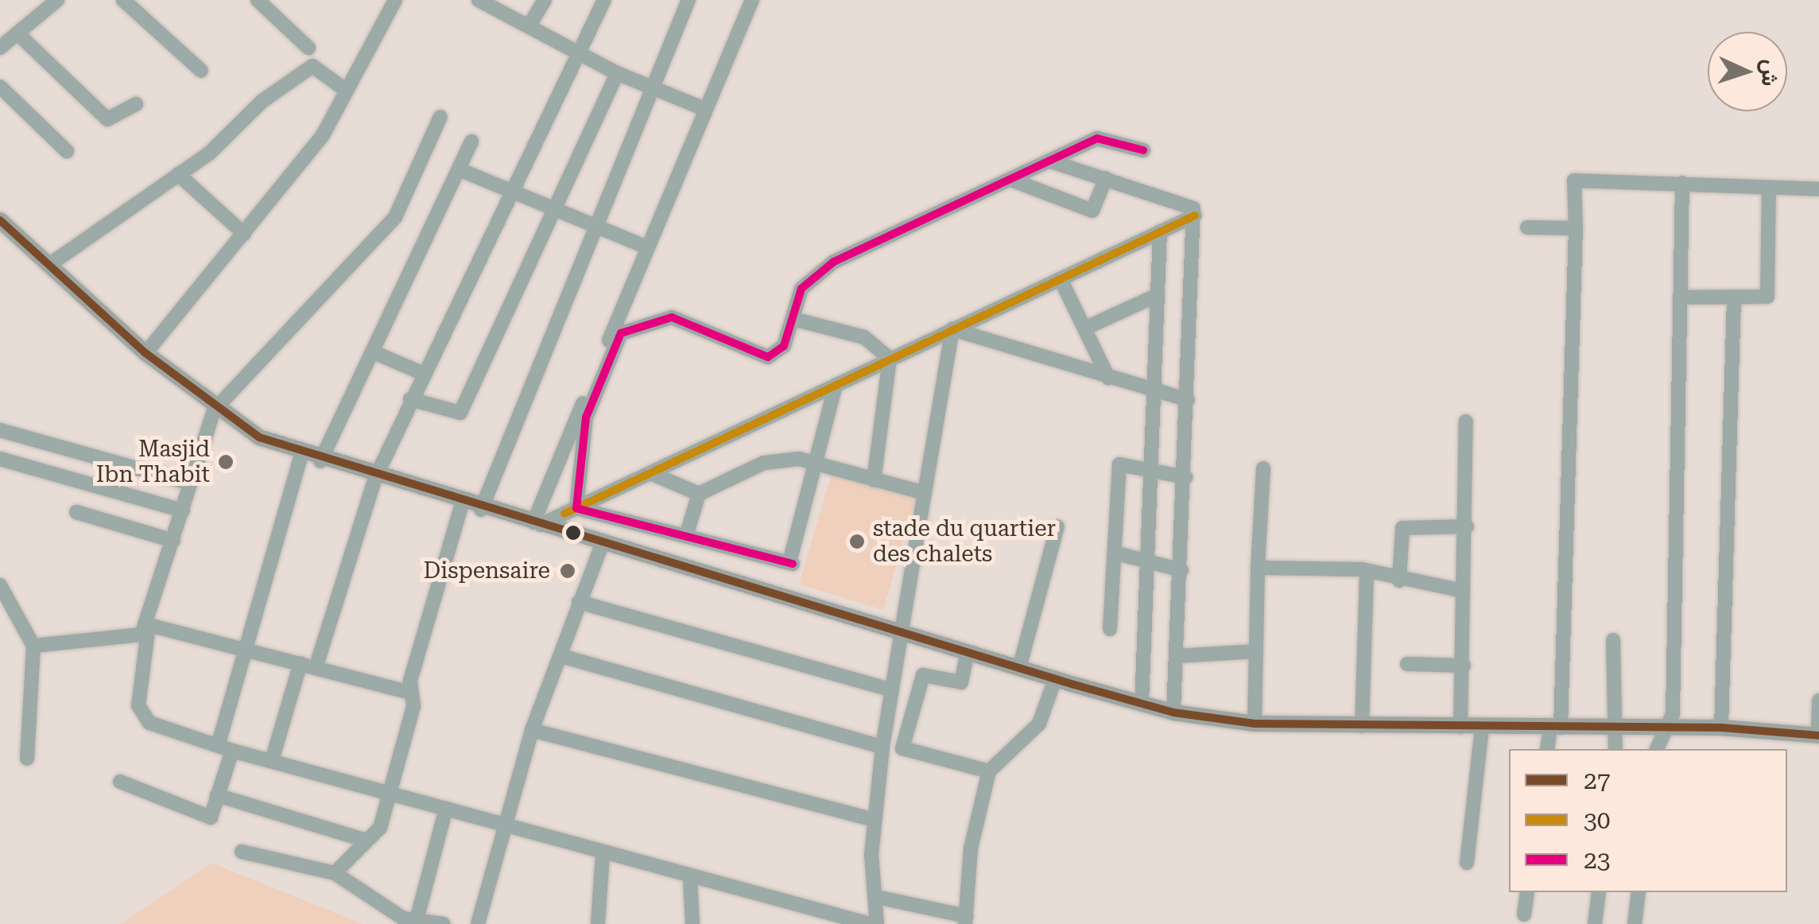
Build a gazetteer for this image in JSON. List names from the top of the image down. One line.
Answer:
{"places":["Masjid Ibn Thabit","stade du quartier des chalets","Dispensaire"],"lines":["transit line 23","transit line 30","transit line 27"],"legend":["27","30","23"],"north":"right"}
